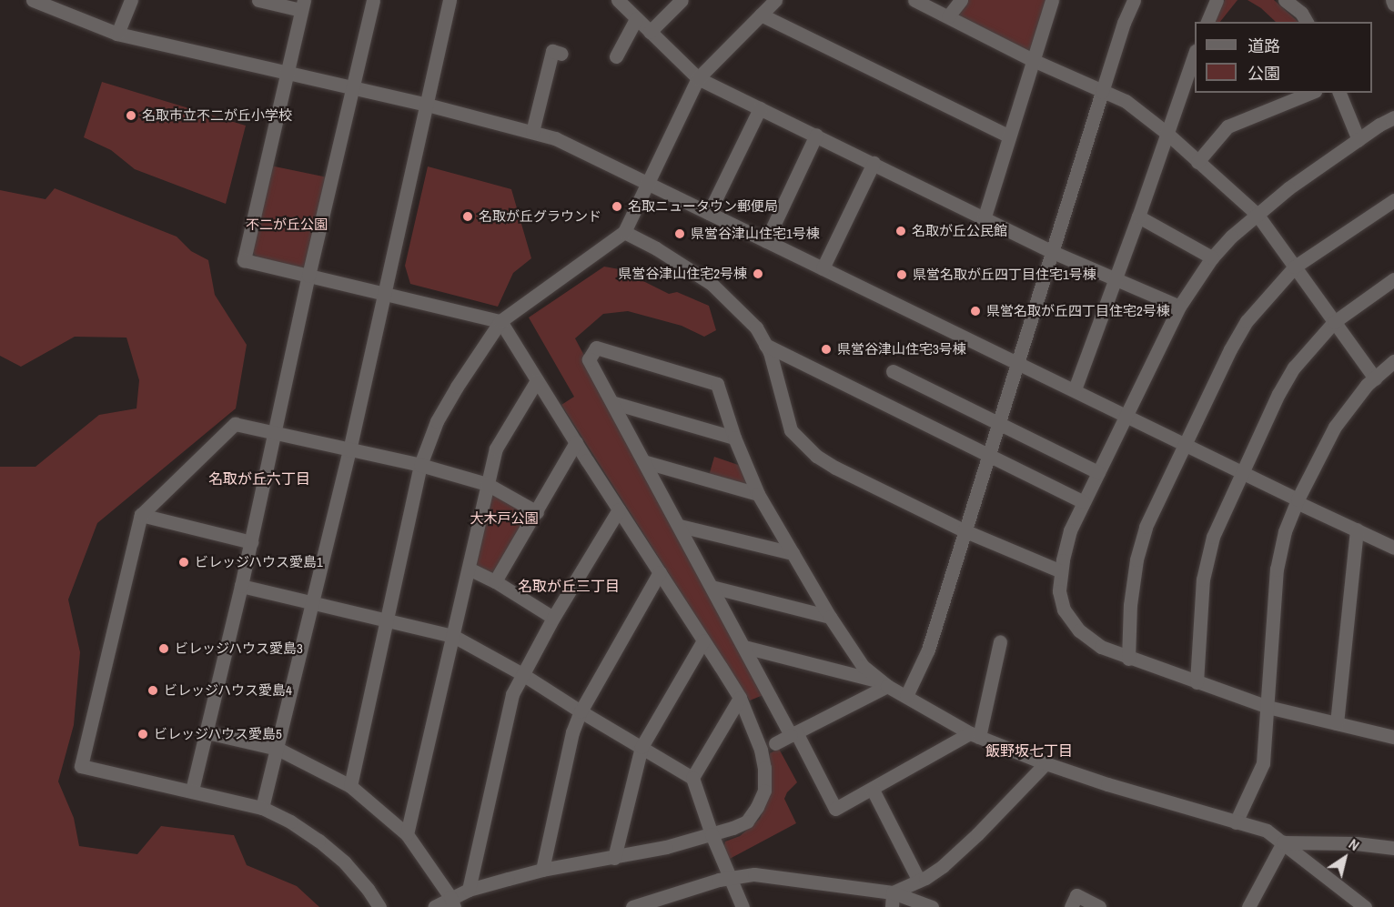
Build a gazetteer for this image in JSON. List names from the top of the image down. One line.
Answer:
{"districts":["名取が丘六丁目","名取が丘三丁目","飯野坂七丁目"],"parks":["不二が丘公園","大木戸公園"],"places":["名取市立不二が丘小学校","名取ニュータウン郵便局","名取が丘グラウンド","名取が丘公民館","県営谷津山住宅1号棟","県営谷津山住宅2号棟","県営名取が丘四丁目住宅1号棟","県営名取が丘四丁目住宅2号棟","県営谷津山住宅3号棟","ビレッジハウス愛島1","ビレッジハウス愛島3","ビレッジハウス愛島4","ビレッジハウス愛島5"],"legend":["道路","公園"],"north":"top right"}
